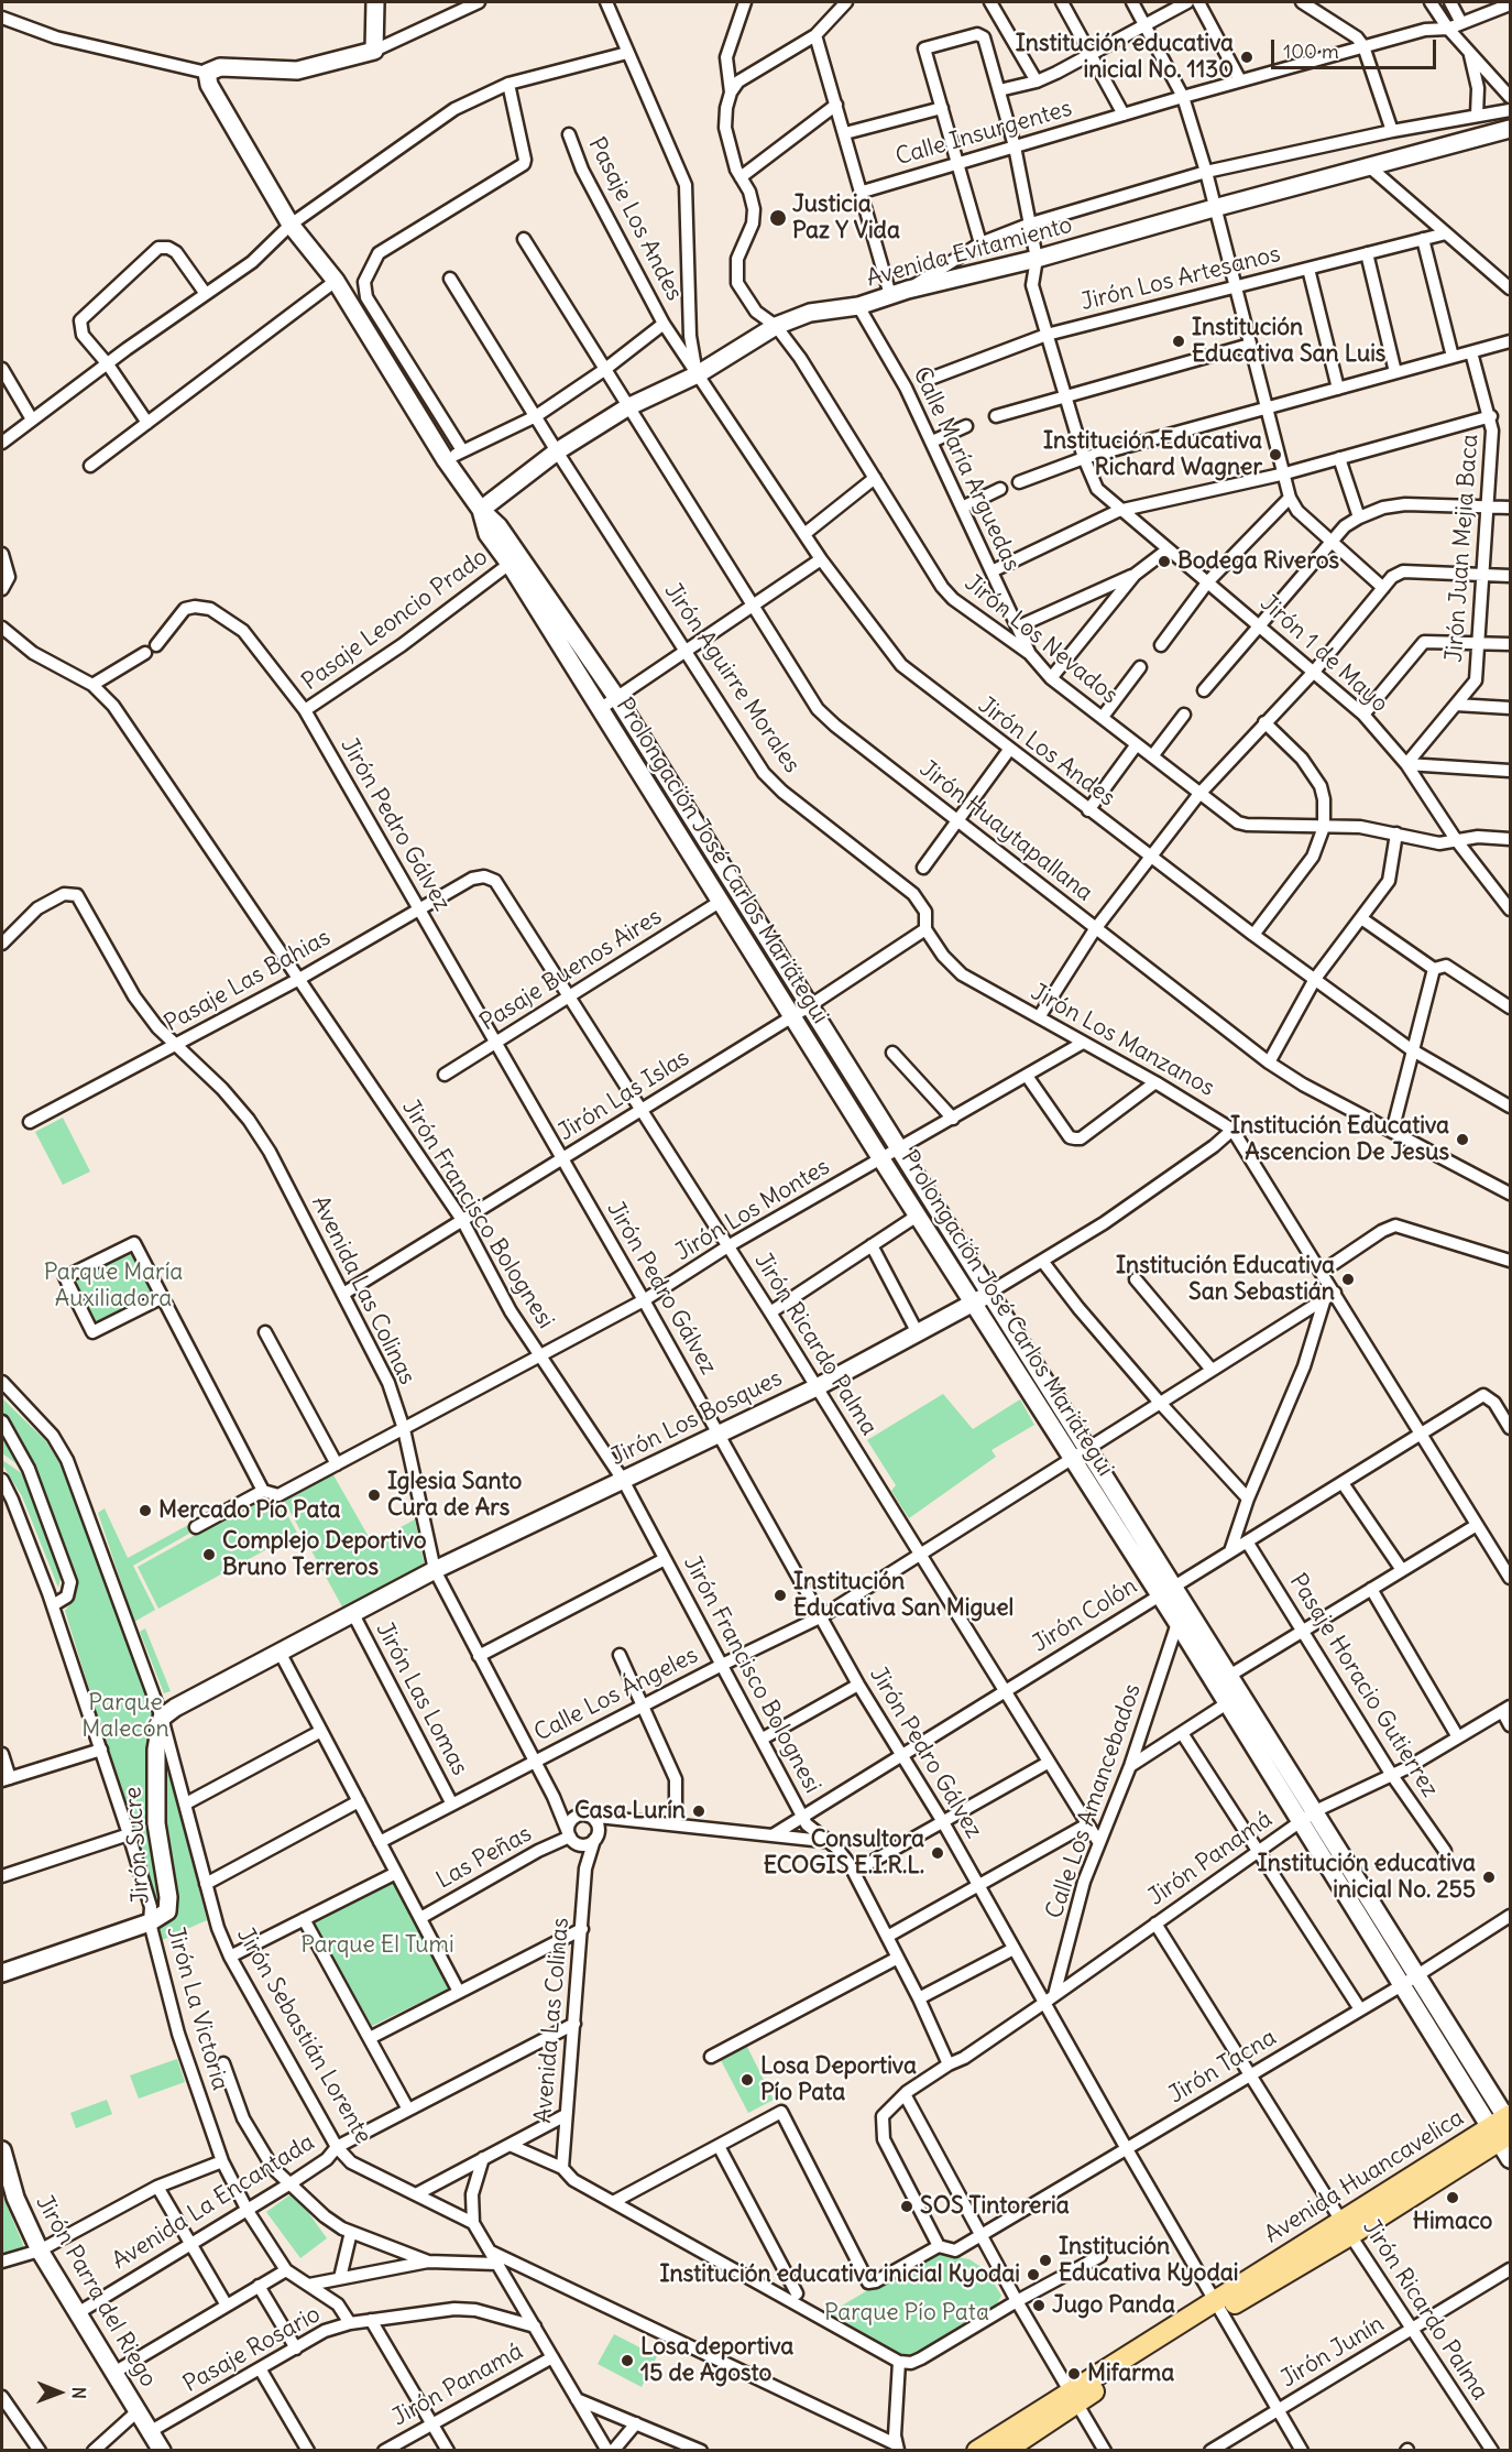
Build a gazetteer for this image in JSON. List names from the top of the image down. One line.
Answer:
{"streets":{"highway":["Avenida Huancavelica"],"street":["Calle Insurgentes","Pasaje Los Andes","Avenida Evitamiento","Jirón Los Artesanos","Calle María Arguedas","Jirón Juan Mejia Baca","Pasaje Leoncio Prado","Jirón Los Nevados","Jirón 1 de Mayo","Jirón Aguirre Morales","Jirón Los Andes","Jirón Pedro Gálvez","Jirón Huaytapallana","Prolongación José Carlos Mariátegui","Pasaje Buenos Aires","Pasaje Las Bahias","Jirón Los Manzanos","Jirón Las Islas","Jirón Los Montes","Jirón Francisco Bolognesi","Avenida Las Colinas","Jirón Ricardo Palma","Jirón Los Bosques","Jirón Colón","Pasaje Horacio Gutierrez","Calle Los Ángeles","Jirón Las Lomas","Calle Los Amancebados","Jirón Sucre","Las Peñas","Jirón Panamá","Jirón La Victoria","Jirón Sebastián Lorente","Jirón Tacna","Avenida La Encantada","Jirón Parra del Riego","Pasaje Rosario","Jirón Junín"]},"crossings":[["Calle Insurgentes","Jirón 1 de Mayo"],["Pasaje Los Andes","Jirón Los Andes"],["Avenida Evitamiento","Calle María Arguedas"],["Avenida Evitamiento","Jirón Los Nevados"],["Avenida Evitamiento","Jirón 1 de Mayo"],["Avenida Evitamiento","Jirón Aguirre Morales"],["Avenida Evitamiento","Jirón Los Andes"],["Avenida Evitamiento","Jirón Huaytapallana"],["Avenida Evitamiento","Prolongación José Carlos Mariátegui"],["Jirón Los Artesanos","Jirón 1 de Mayo"],["Calle María Arguedas","Jirón Los Nevados"],["Jirón Juan Mejia Baca","Jirón 1 de Mayo"],["Pasaje Leoncio Prado","Jirón Pedro Gálvez"],["Pasaje Leoncio Prado","Prolongación José Carlos Mariátegui"],["Jirón Los Nevados","Jirón 1 de Mayo"],["Jirón Aguirre Morales","Jirón Los Manzanos"],["Jirón Aguirre Morales","Jirón Las Islas"],["Jirón Pedro Gálvez","Pasaje Buenos Aires"],["Jirón Pedro Gálvez","Pasaje Las Bahias"],["Jirón Pedro Gálvez","Jirón Las Islas"],["Jirón Pedro Gálvez","Jirón Los Montes"],["Jirón Pedro Gálvez","Jirón Los Bosques"],["Jirón Pedro Gálvez","Jirón Colón"],["Jirón Pedro Gálvez","Calle Los Ángeles"],["Jirón Pedro Gálvez","Calle Los Amancebados"],["Jirón Pedro Gálvez","Jirón Panamá"],["Jirón Pedro Gálvez","Jirón Tacna"],["Jirón Pedro Gálvez","Avenida Huancavelica"],["Jirón Pedro Gálvez","Jirón Junín"],["Prolongación José Carlos Mariátegui","Pasaje Buenos Aires"],["Prolongación José Carlos Mariátegui","Jirón Las Islas"],["Prolongación José Carlos Mariátegui","Jirón Los Montes"],["Prolongación José Carlos Mariátegui","Jirón Los Bosques"],["Prolongación José Carlos Mariátegui","Jirón Colón"],["Prolongación José Carlos Mariátegui","Calle Los Ángeles"],["Prolongación José Carlos Mariátegui","Calle Los Amancebados"],["Prolongación José Carlos Mariátegui","Jirón Panamá"],["Prolongación José Carlos Mariátegui","Jirón Tacna"],["Prolongación José Carlos Mariátegui","Avenida Huancavelica"],["Pasaje Buenos Aires","Jirón Ricardo Palma"],["Pasaje Las Bahias","Jirón Francisco Bolognesi"],["Pasaje Las Bahias","Avenida Las Colinas"],["Pasaje Las Bahias","Jirón Ricardo Palma"],["Jirón Los Manzanos","Jirón Las Islas"],["Jirón Los Manzanos","Jirón Los Montes"],["Jirón Los Manzanos","Jirón Los Bosques"],["Jirón Los Manzanos","Jirón Colón"],["Jirón Los Manzanos","Calle Los Ángeles"],["Jirón Las Islas","Jirón Francisco Bolognesi"],["Jirón Las Islas","Avenida Las Colinas"],["Jirón Las Islas","Jirón Ricardo Palma"],["Jirón Los Montes","Jirón Francisco Bolognesi"],["Jirón Los Montes","Avenida Las Colinas"],["Jirón Los Montes","Jirón Ricardo Palma"],["Jirón Francisco Bolognesi","Jirón Los Bosques"],["Jirón Francisco Bolognesi","Jirón Colón"],["Jirón Francisco Bolognesi","Calle Los Ángeles"],["Jirón Francisco Bolognesi","Jirón Panamá"],["Avenida Las Colinas","Jirón Los Bosques"],["Avenida Las Colinas","Calle Los Ángeles"],["Avenida Las Colinas","Las Peñas"],["Avenida Las Colinas","Avenida La Encantada"],["Jirón Ricardo Palma","Jirón Los Bosques"],["Jirón Ricardo Palma","Jirón Colón"],["Jirón Ricardo Palma","Calle Los Ángeles"],["Jirón Ricardo Palma","Calle Los Amancebados"],["Jirón Ricardo Palma","Jirón Panamá"],["Jirón Ricardo Palma","Jirón Tacna"],["Jirón Ricardo Palma","Avenida Huancavelica"],["Jirón Ricardo Palma","Jirón Junín"],["Jirón Los Bosques","Jirón Las Lomas"],["Jirón Los Bosques","Jirón Sucre"],["Jirón Los Bosques","Jirón Sebastián Lorente"],["Jirón Colón","Pasaje Horacio Gutierrez"],["Pasaje Horacio Gutierrez","Jirón Panamá"],["Calle Los Ángeles","Jirón Las Lomas"],["Calle Los Amancebados","Jirón Panamá"],["Jirón Sucre","Jirón La Victoria"],["Jirón Sucre","Jirón Sebastián Lorente"],["Jirón Panamá","Jirón Tacna"],["Jirón La Victoria","Avenida La Encantada"],["Jirón La Victoria","Pasaje Rosario"],["Jirón Sebastián Lorente","Avenida La Encantada"],["Avenida La Encantada","Jirón Parra del Riego"],["Jirón Parra del Riego","Pasaje Rosario"]],"parks":["Parque María Auxiliadora","Parque Malecón","Parque El Tumi","Parque Pío Pata"],"places":["Institución educativa inicial No. 1130","Justicia Paz Y Vida","Institución Educativa San Luis","Institución Educativa Richard Wagner","Bodega Riveros","Institución Educativa Ascencion De Jesus","Institución Educativa San Sebastián","Iglesia Santo Cura de Ars","Mercado Pío Pata","Complejo Deportivo Bruno Terreros","Institución Educativa San Miguel","Casa Lurín","Consultora ECOGIS E.I.R.L.","Institución educativa inicial No. 255","Losa Deportiva Pío Pata","Himaco","SOS Tintoreria","Institución Educativa Kyodai","Institución educativa inicial Kyodai","Jugo Panda","Losa deportiva 15 de Agosto","Mifarma"],"scale_bar":"100 m","north":"right"}
